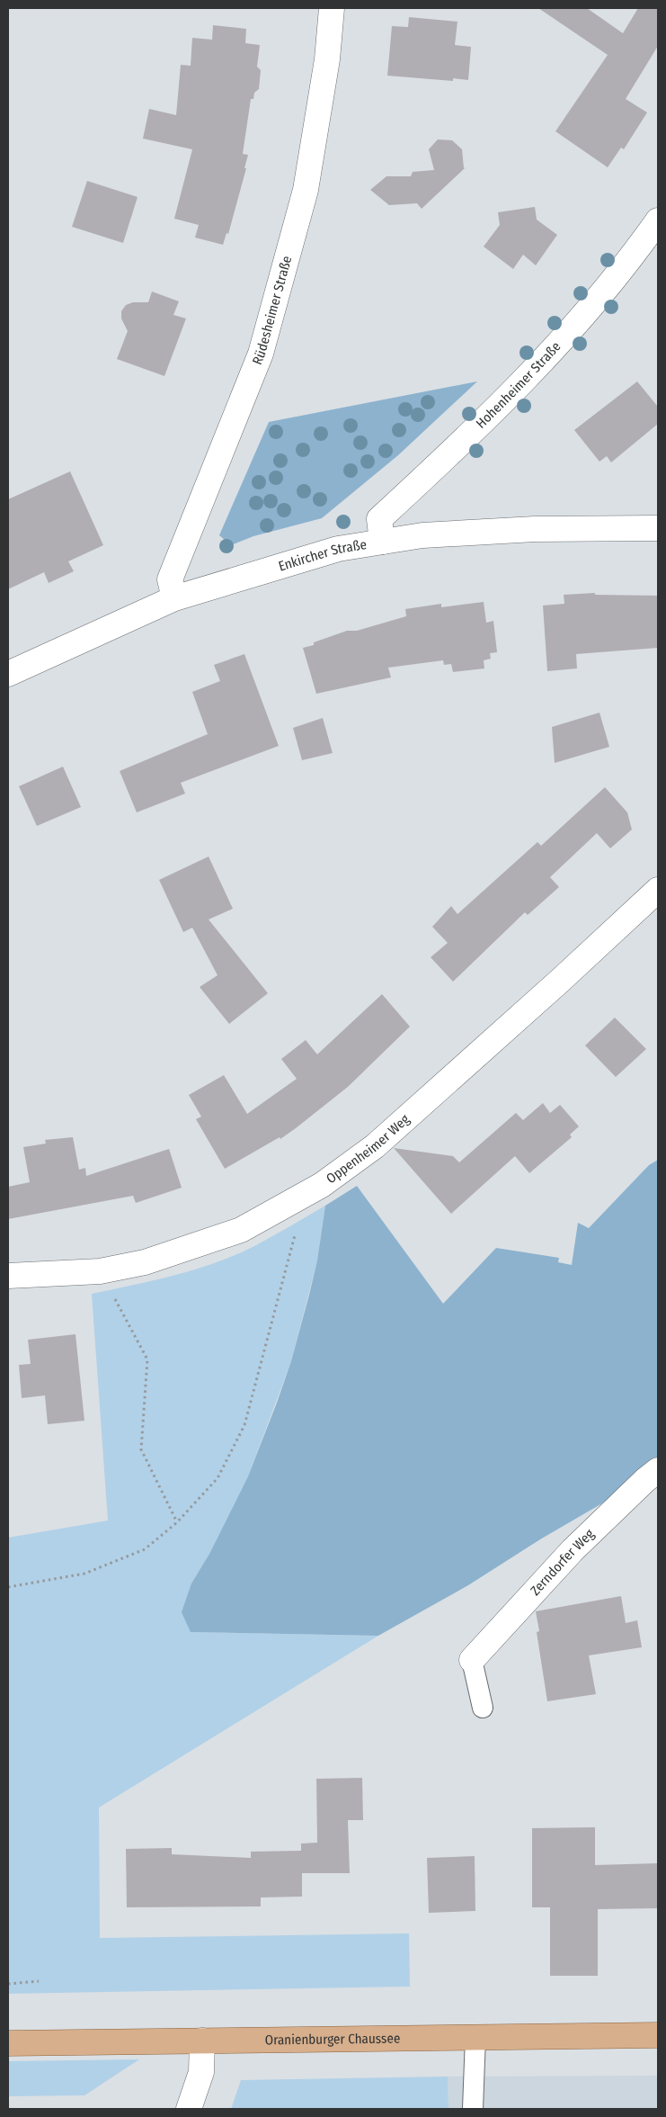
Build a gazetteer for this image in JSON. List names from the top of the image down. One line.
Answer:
{"streets":{"main road":["Oranienburger Chaussee"],"street":["Rüdesheimer Straße","Hohenheimer Straße","Enkircher Straße","Oppenheimer Weg","Zerndorfer Weg"]},"crossings":[["Rüdesheimer Straße","Enkircher Straße"],["Hohenheimer Straße","Enkircher Straße"]]}
